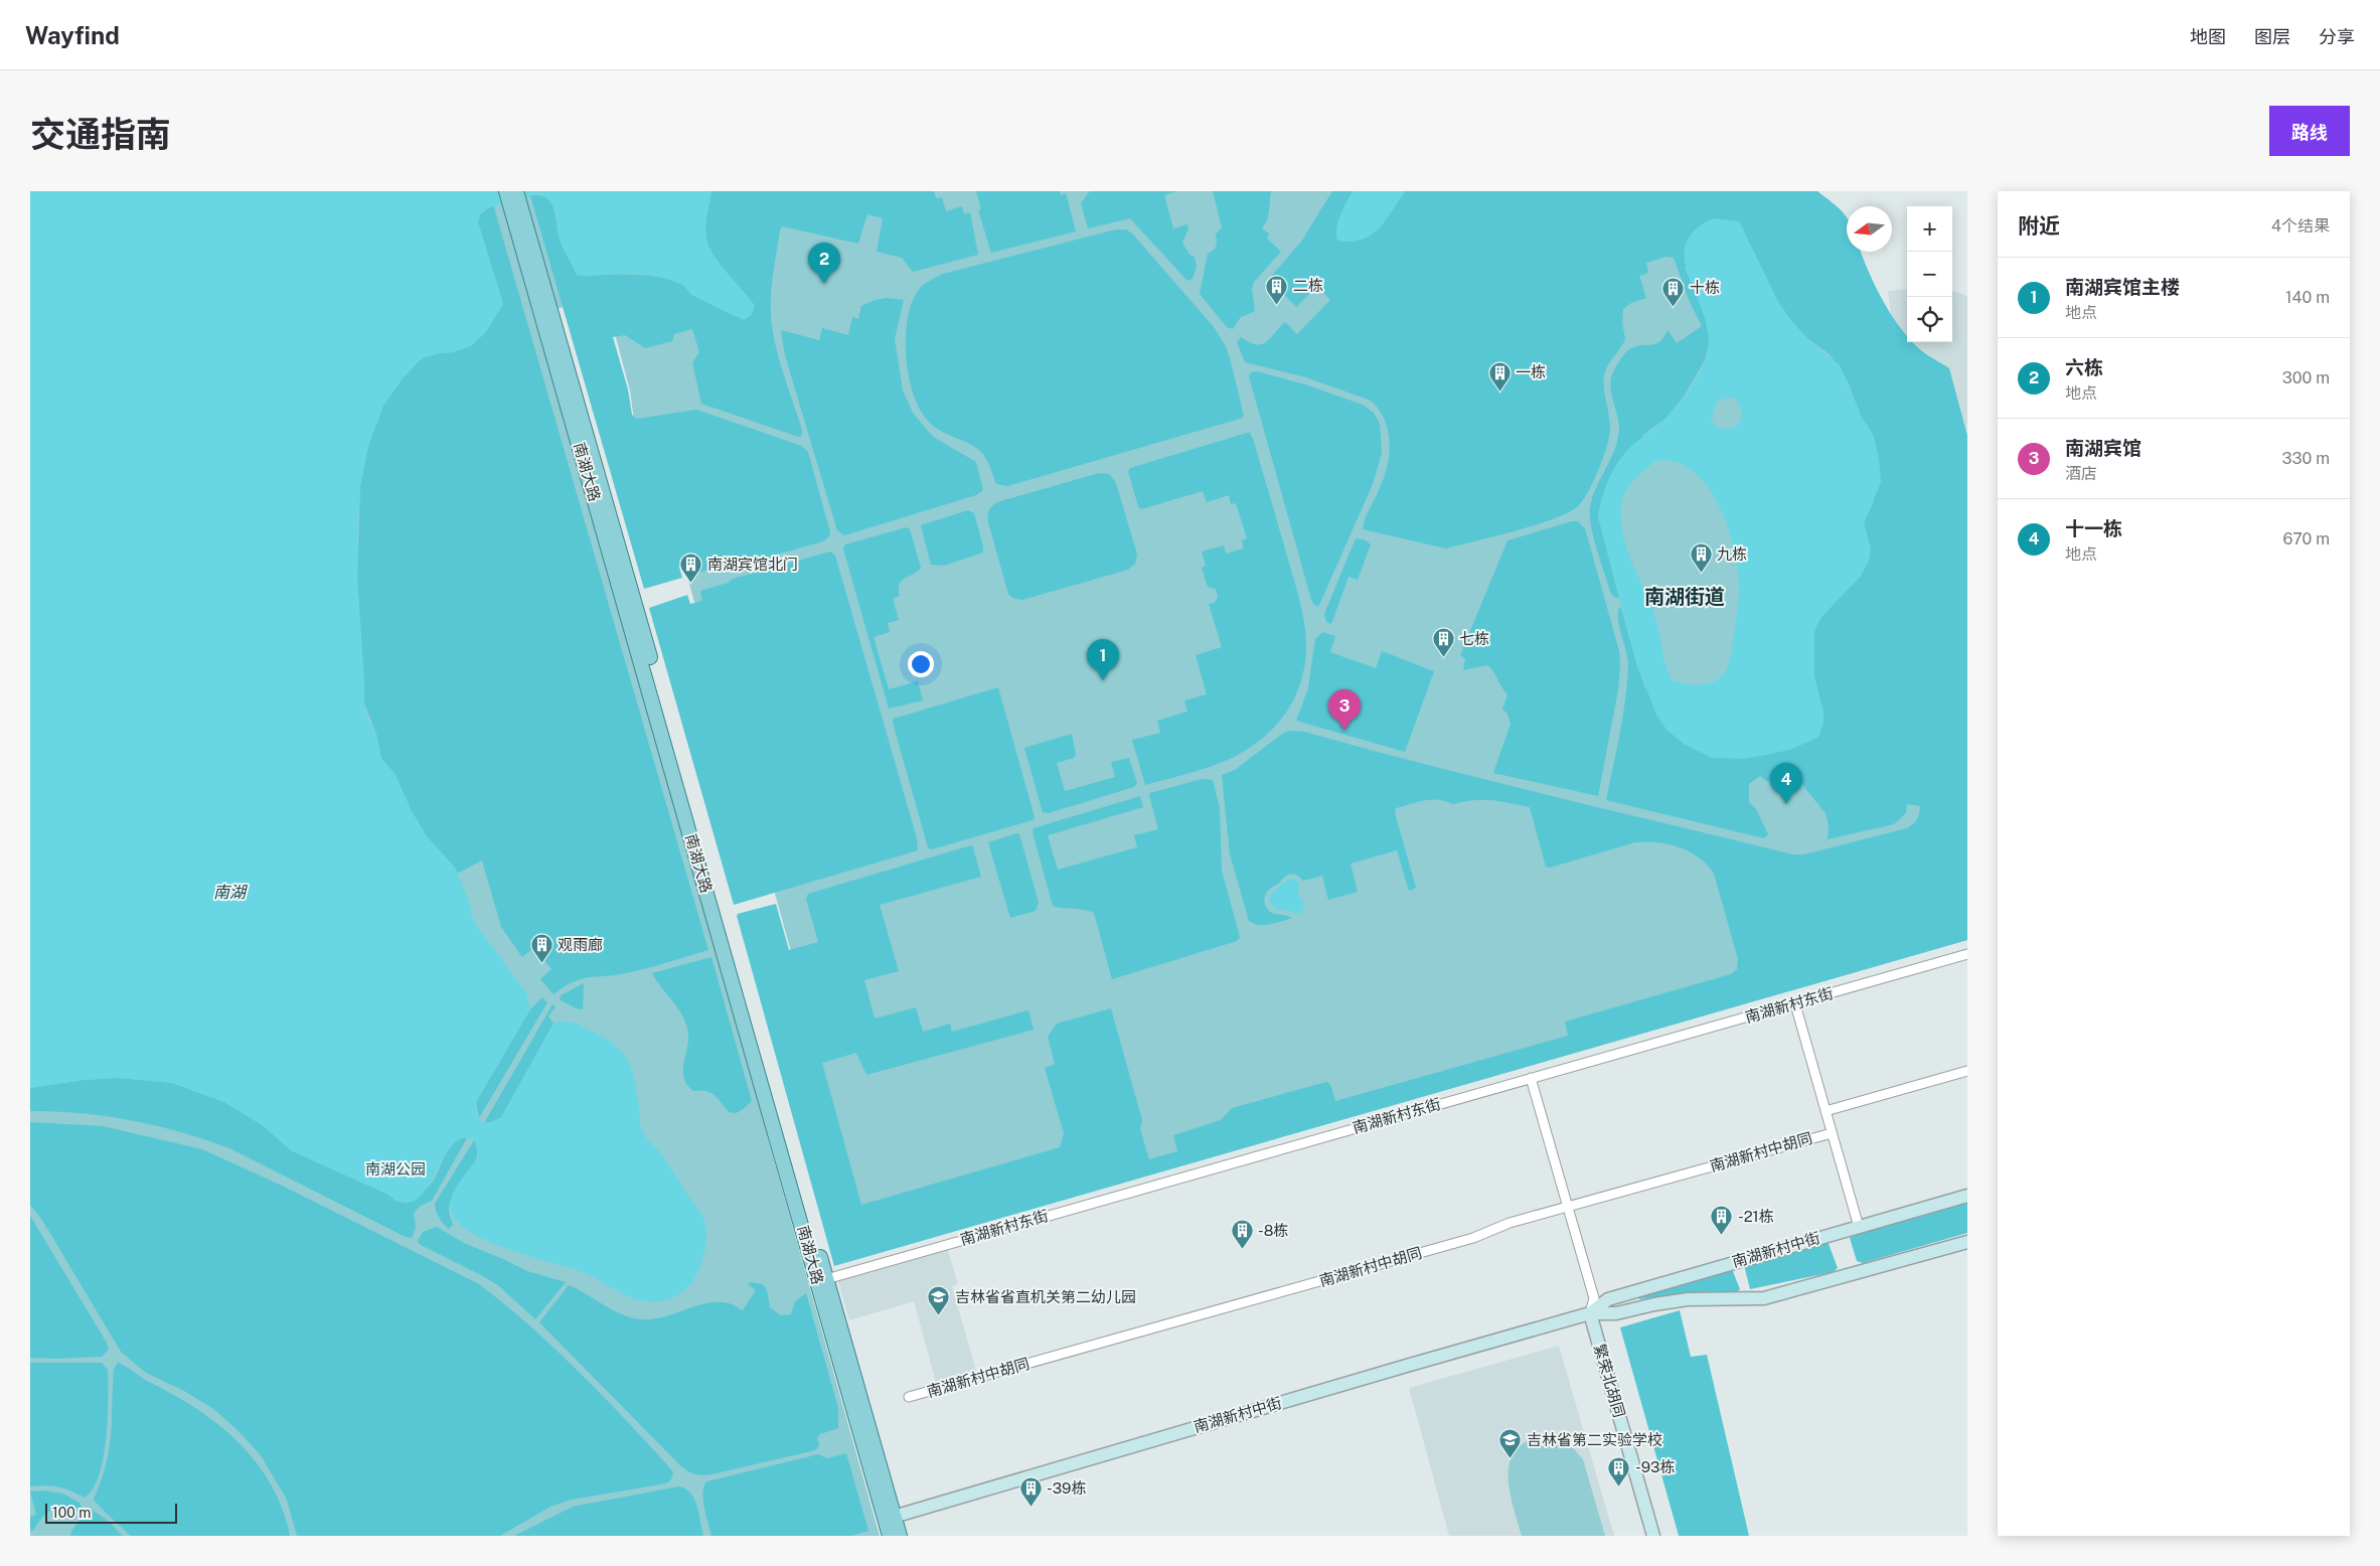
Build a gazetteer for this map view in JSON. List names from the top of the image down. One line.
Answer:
{"streets":{"main road":["南湖大路"],"street":["南湖新村东街","南湖新村中胡同","南湖新村中街","繁荣北胡同"]},"crossings":[["南湖大路","南湖新村东街"],["南湖大路","南湖新村中街"],["南湖新村中街","繁荣北胡同"]],"districts":["南湖街道"],"water":["南湖"],"parks":["南湖公园"],"places":{"building":["二栋","十栋","一栋","九栋","南湖宾馆北门","七栋","观雨廊","-21栋","-8栋","-93栋","-39栋"],"school or university":["吉林省省直机关第二幼儿园","吉林省第二实验学校"]},"scale_bar":"100 m","north":"left","page":{"header":"Wayfind","nav":["地图","图层","分享"],"title":"交通指南","buttons":"路线","heading":["附近","4个结果"],"map_buttons":["+","−"],"pins":["2","1","3","4"],"list":[{"mark":"1","name":"南湖宾馆主楼","note":"地点","value":"140 m"},{"mark":"2","name":"六栋","note":"地点","value":"300 m"},{"mark":"3","name":"南湖宾馆","note":"酒店","value":"330 m"},{"mark":"4","name":"十一栋","note":"地点","value":"670 m"}],"scale":"100 m"}}
